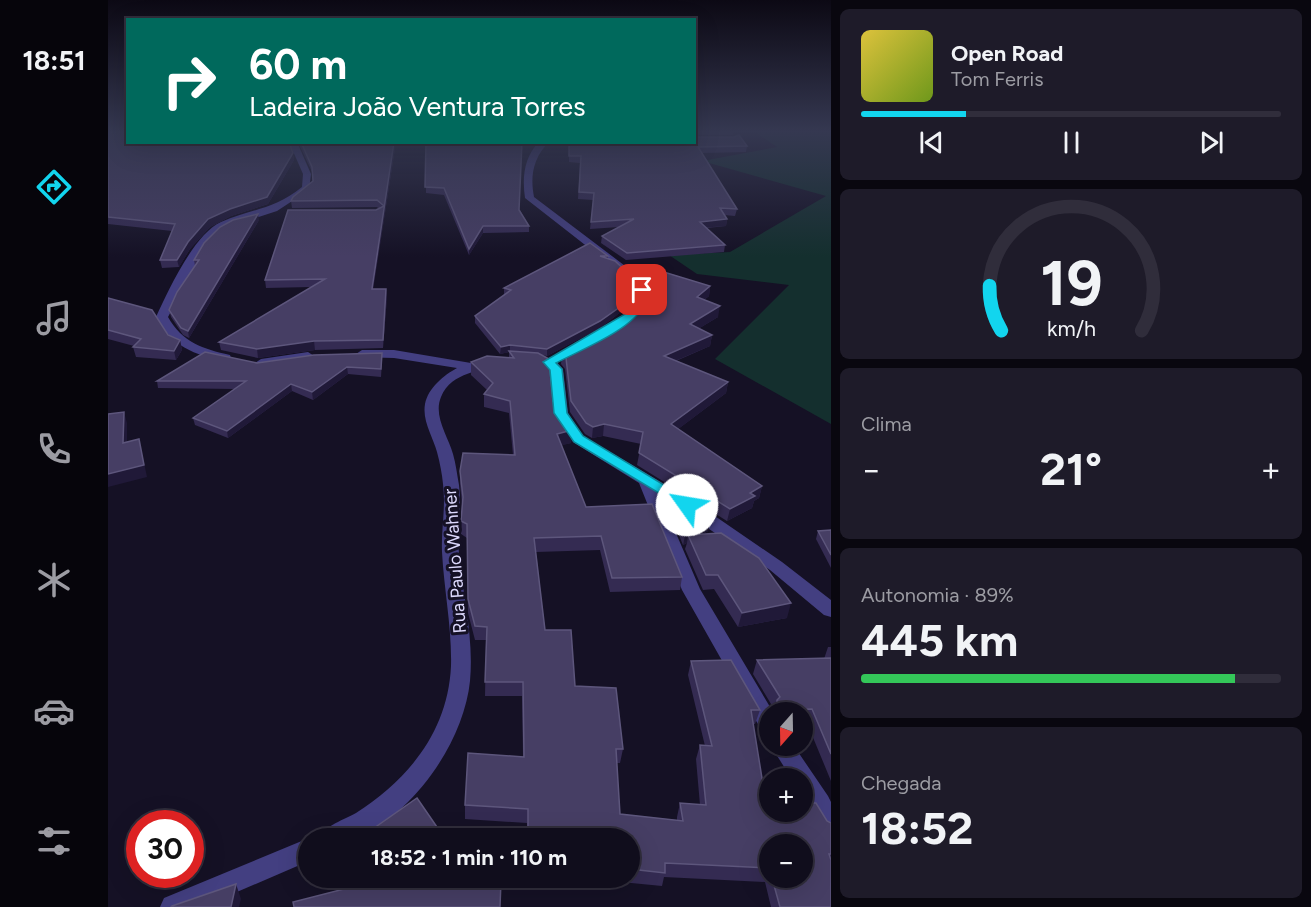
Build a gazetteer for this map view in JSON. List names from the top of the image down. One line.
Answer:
{"streets":{"street":["Rua Paulo Wahner"]},"north":"bottom","page":{"tabs":"18:51","turn":["60 m","Ladeira João Ventura Torres"],"song":["Open Road","Tom Ferris"],"tile":["Clima",["Autonomia · 89%","445 km"],["Chegada","18:52"]],"heat":["−","21°","+"],"map_buttons":["+","−"],"limit":"30","trip":"18:52 · 1 min · 110 m","gauge":["19","km/h"]}}
